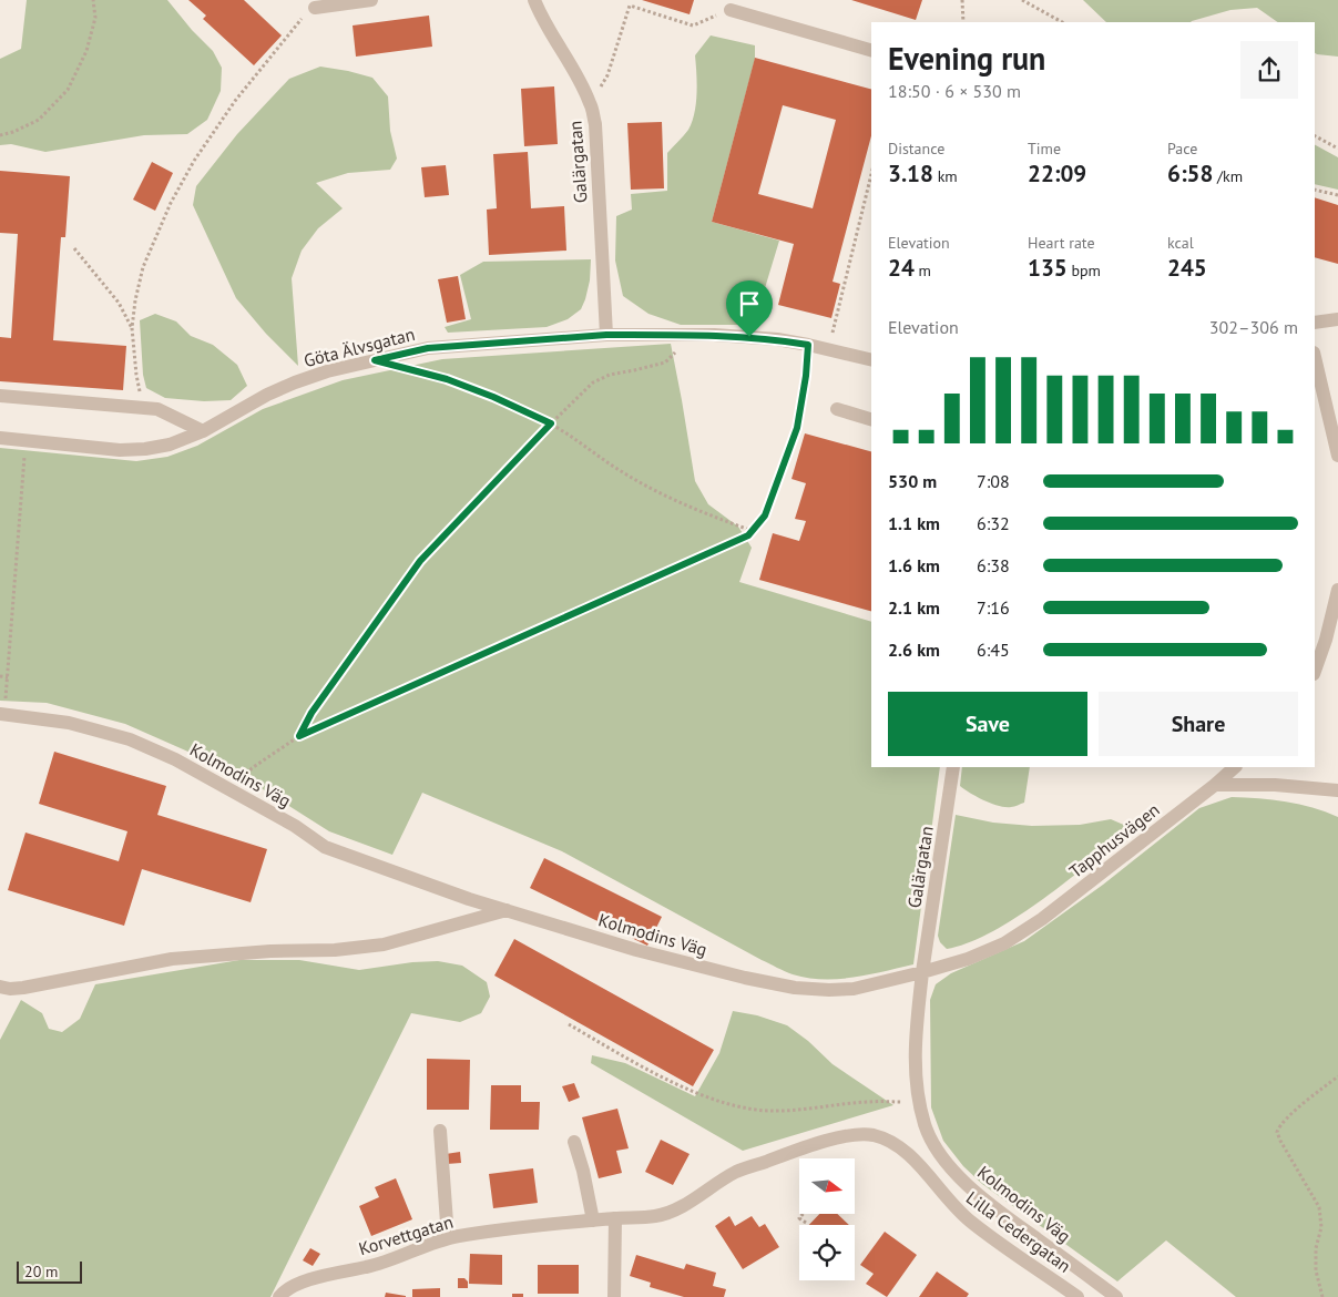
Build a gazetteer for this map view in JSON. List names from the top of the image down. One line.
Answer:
{"streets":{"street":["Galärgatan","Göta Älvsgatan","Kolmodins Väg","Tapphusvägen","Lilla Cedergatan","Korvettgatan"]},"crossings":[["Galärgatan","Göta Älvsgatan"],["Galärgatan","Kolmodins Väg"],["Galärgatan","Tapphusvägen"],["Kolmodins Väg","Tapphusvägen"],["Lilla Cedergatan","Korvettgatan"]],"scale_bar":"20 m","north":"right","page":{"heading":["Evening run","18:50 · 6 × 530 m"],"stats":[["Distance","3.18 km"],["Time","22:09"],["Pace","6:58 /km"],["Elevation","24 m"],["Heart rate","135 bpm"],["kcal","245"]],"chart":["Elevation","302–306 m"],"list":[{"name":"530 m","note":"7:08"},{"name":"1.1 km","note":"6:32"},{"name":"1.6 km","note":"6:38"},{"name":"2.1 km","note":"7:16"},{"name":"2.6 km","note":"6:45"}],"buttons":["Save","Share"],"scale":"20 m"}}
